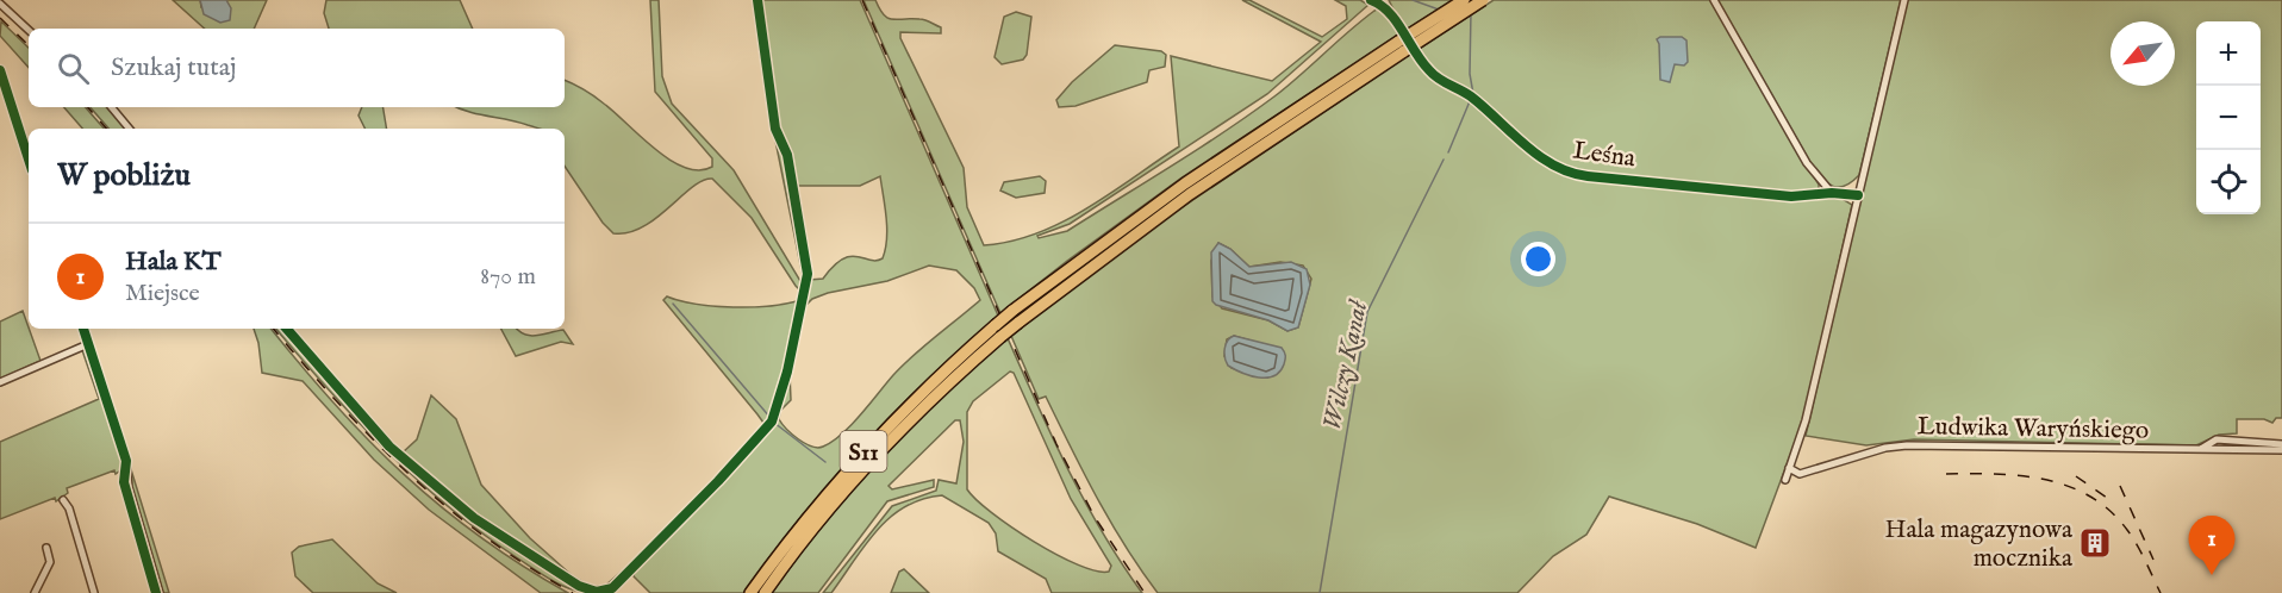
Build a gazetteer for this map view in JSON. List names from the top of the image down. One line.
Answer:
{"streets":{"highway":["S11"],"street":["Leśna","Ludwika Waryńskiego"]},"water":["Wilczy Kanał"],"places":{"building":["Hala magazynowa mocznika"]},"north":"bottom left","page":{"map_buttons":["+","−"],"search":"Szukaj tutaj","heading":"W pobliżu","list":[{"mark":"1","name":"Hala KT","note":"Miejsce","value":"870 m"}],"pins":"1"}}
